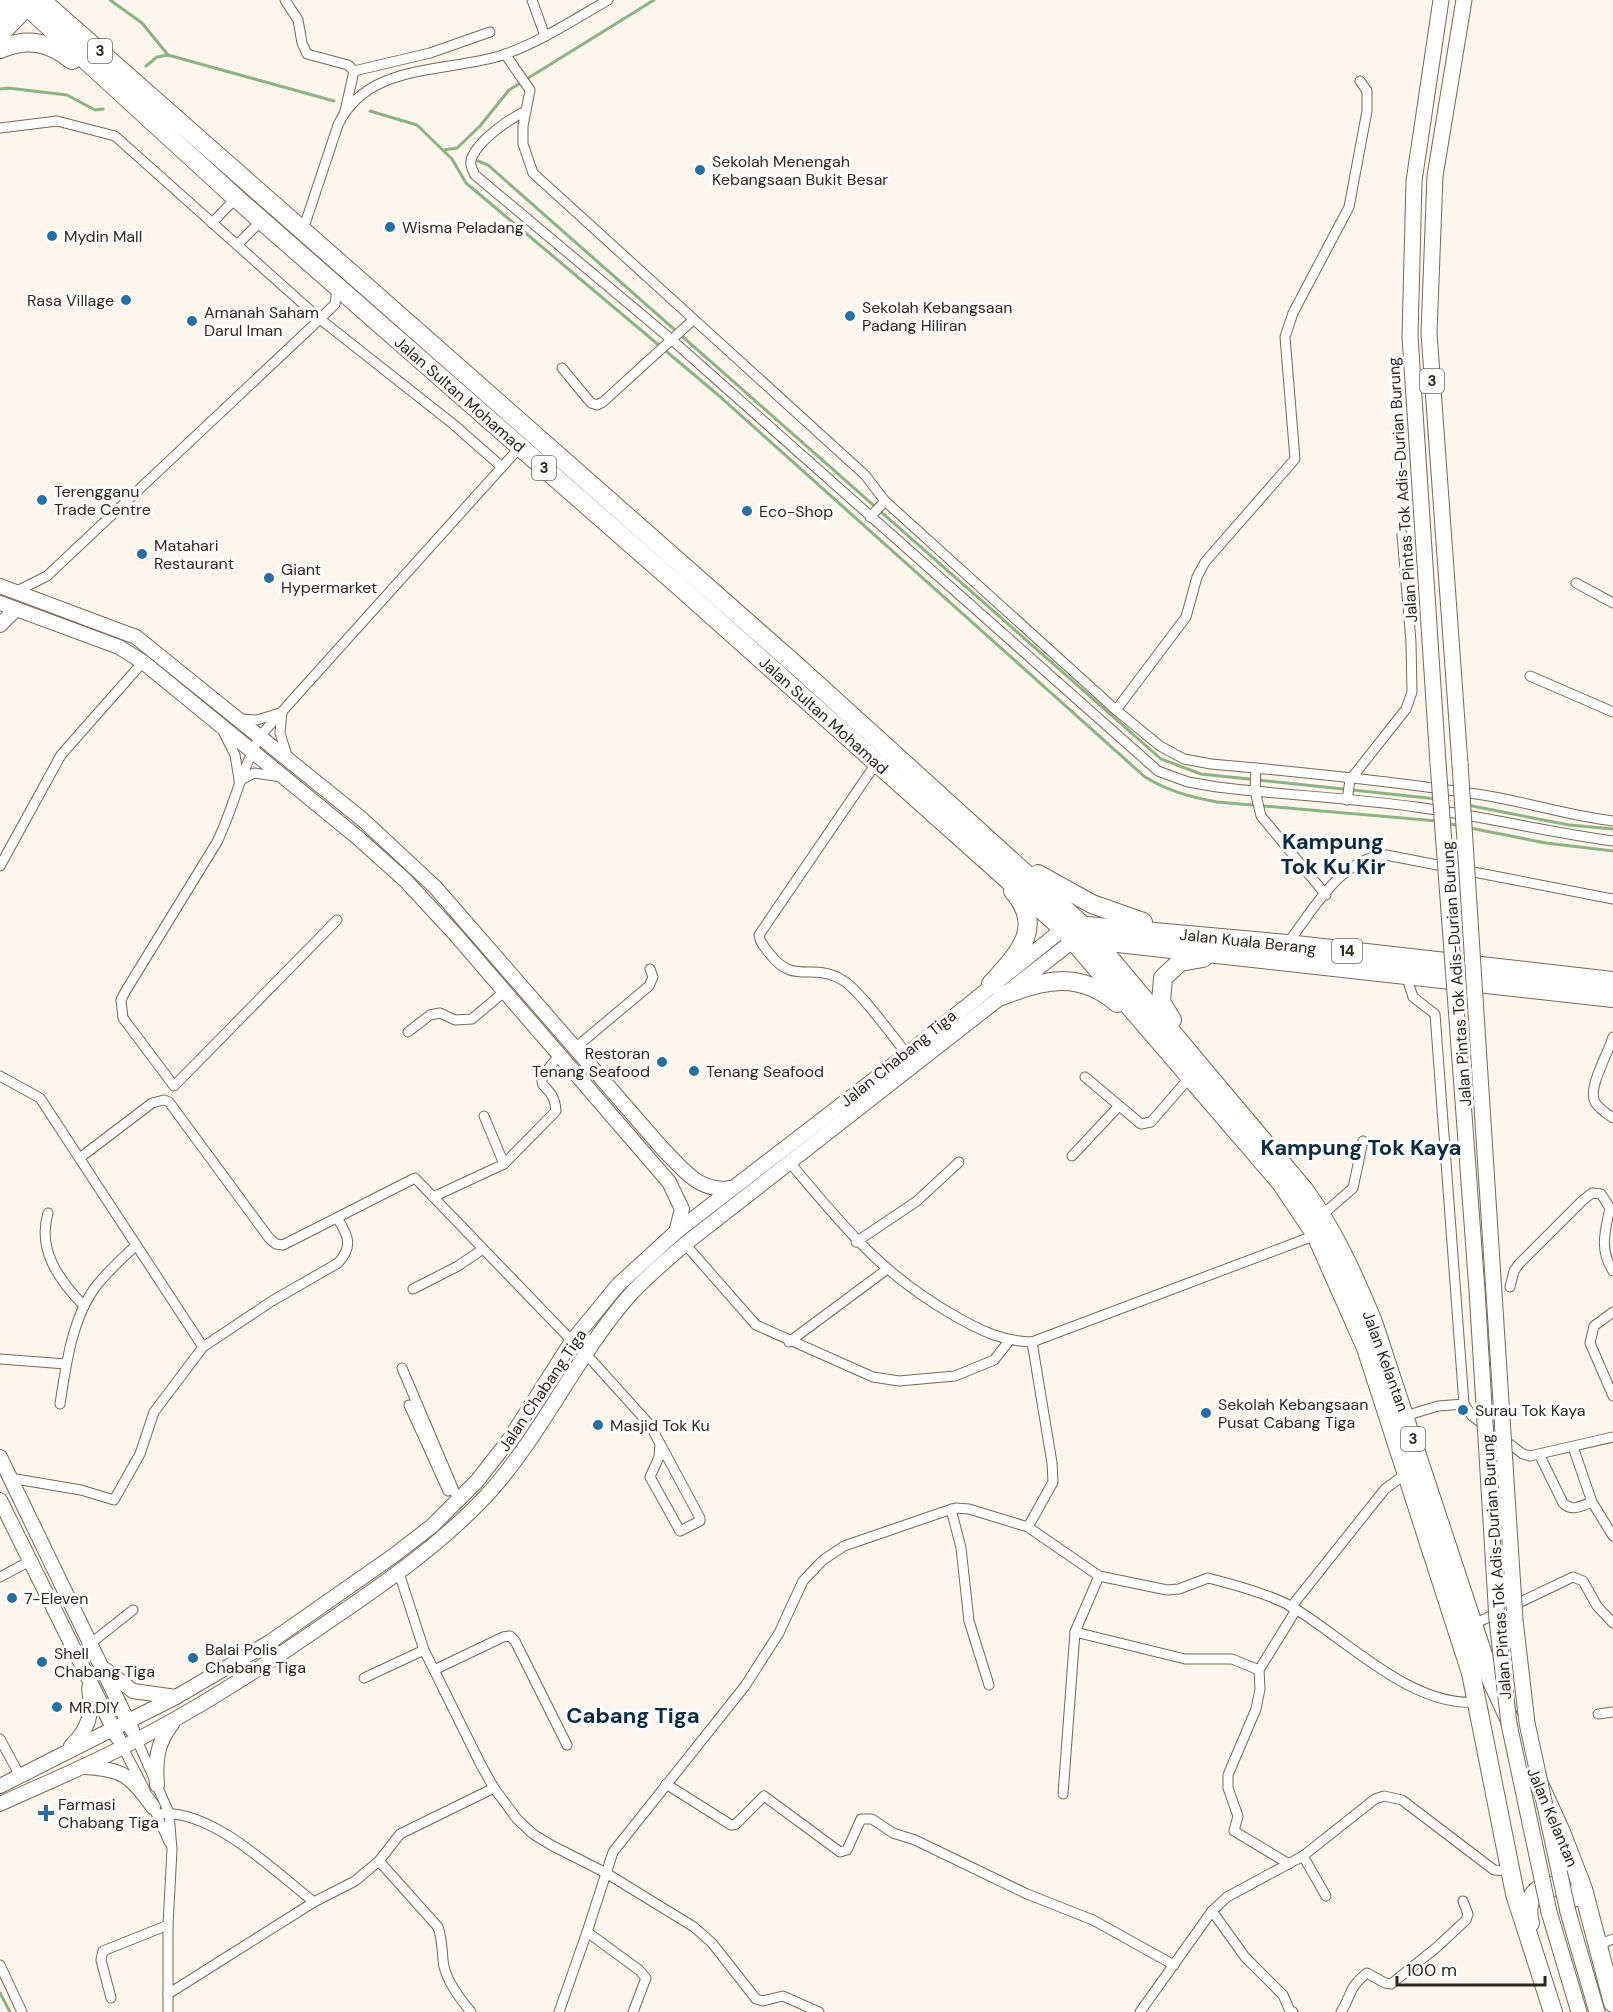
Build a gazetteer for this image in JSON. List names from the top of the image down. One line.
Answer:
{"streets":{"highway":["3","Jalan Sultan Mohamad","Jalan Kuala Berang","14","Jalan Kelantan"],"main road":["Jalan Pintas Tok Adis-Durian Burung","Jalan Chabang Tiga"]},"crossings":[["Jalan Sultan Mohamad","Jalan Kuala Berang"],["Jalan Sultan Mohamad","Jalan Chabang Tiga"],["Jalan Sultan Mohamad","Jalan Kelantan"],["Jalan Kuala Berang","Jalan Chabang Tiga"],["Jalan Kuala Berang","Jalan Kelantan"],["Jalan Chabang Tiga","Jalan Kelantan"]],"districts":["Kampung Tok Ku Kir","Kampung Tok Kaya","Cabang Tiga"],"places":{"other":["Sekolah Menengah Kebangsaan Bukit Besar","Wisma Peladang","Mydin Mall","Rasa Village","Sekolah Kebangsaan Padang Hiliran","Amanah Saham Darul Iman","Terengganu Trade Centre","Eco-Shop","Matahari Restaurant","Giant Hypermarket","Restoran Tenang Seafood","Tenang Seafood","Surau Tok Kaya","Sekolah Kebangsaan Pusat Cabang Tiga","Masjid Tok Ku","7-Eleven","Balai Polis Chabang Tiga","Shell Chabang Tiga","MR.DIY"],"health":["Farmasi Chabang Tiga"]},"scale_bar":"100 m"}
